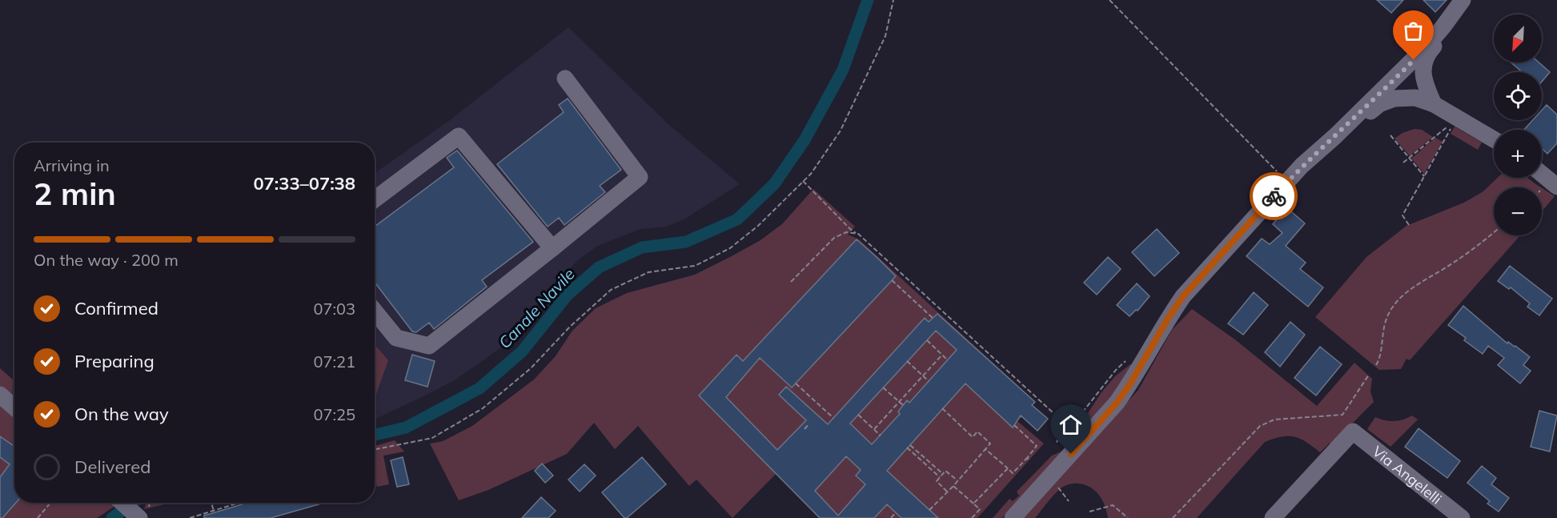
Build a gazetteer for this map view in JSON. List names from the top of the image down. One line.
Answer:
{"streets":{"street":["Via Angelelli"]},"water":["Canale Navile"],"north":"bottom left","page":{"map_buttons":["+","−"],"heading":["2 min","Arriving in","07:33–07:38"],"bar":"On the way · 200 m","list":[["Confirmed","07:03"],["Preparing","07:21"],["On the way","07:25"],"Delivered"]}}
